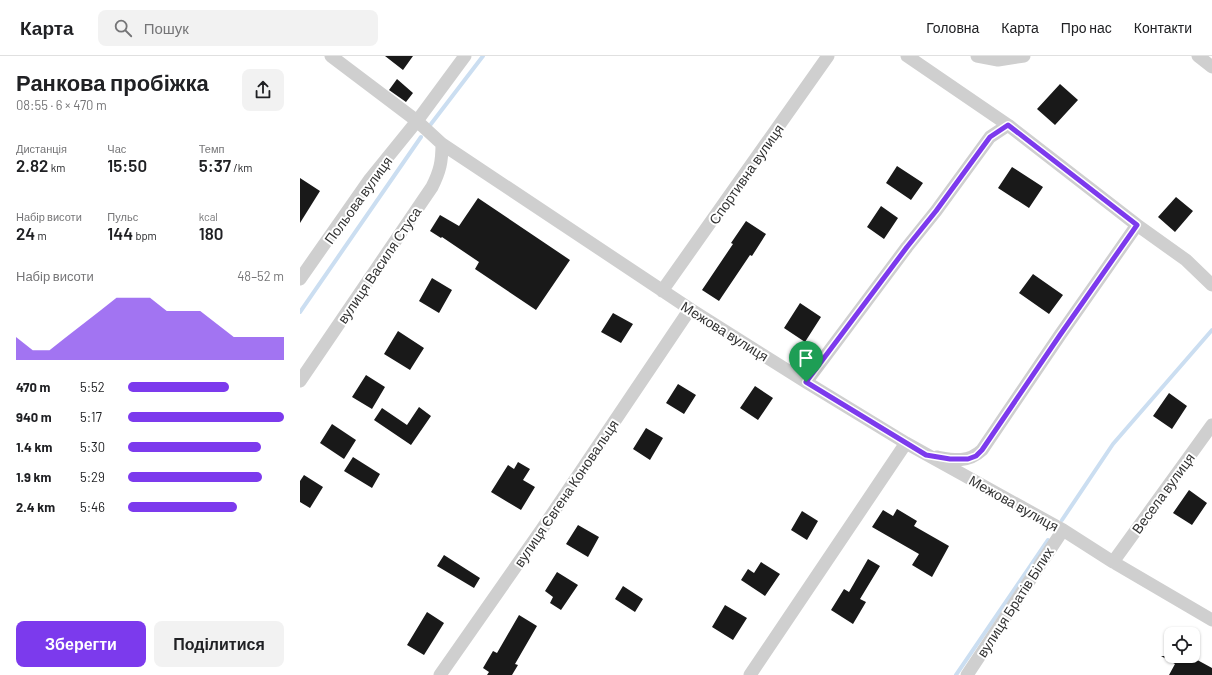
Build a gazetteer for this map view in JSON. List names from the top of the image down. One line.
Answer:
{"streets":{"street":["Спортивна вулиця","Польова вулиця","вулиця Василя Стуса","Межова вулиця","вулиця Євгена Коновальця","Весела вулиця","вулиця Братів Білих"]},"crossings":[["Спортивна вулиця","Межова вулиця"],["Польова вулиця","Межова вулиця"],["вулиця Василя Стуса","Межова вулиця"],["Межова вулиця","вулиця Євгена Коновальця"],["Межова вулиця","Весела вулиця"],["Межова вулиця","вулиця Братів Білих"]],"page":{"header":"Карта","search":"Пошук","nav":["Головна","Карта","Про нас","Контакти"],"heading":["Ранкова пробіжка","08:55 · 6 × 470 m"],"stats":[["Дистанція","2.82 km"],["Час","15:50"],["Темп","5:37 /km"],["Набір висоти","24 m"],["Пульс","144 bpm"],["kcal","180"]],"chart":["Набір висоти","48–52 m"],"list":[{"name":"470 m","note":"5:52"},{"name":"940 m","note":"5:17"},{"name":"1.4 km","note":"5:30"},{"name":"1.9 km","note":"5:29"},{"name":"2.4 km","note":"5:46"}],"buttons":["Зберегти","Поділитися"]}}
